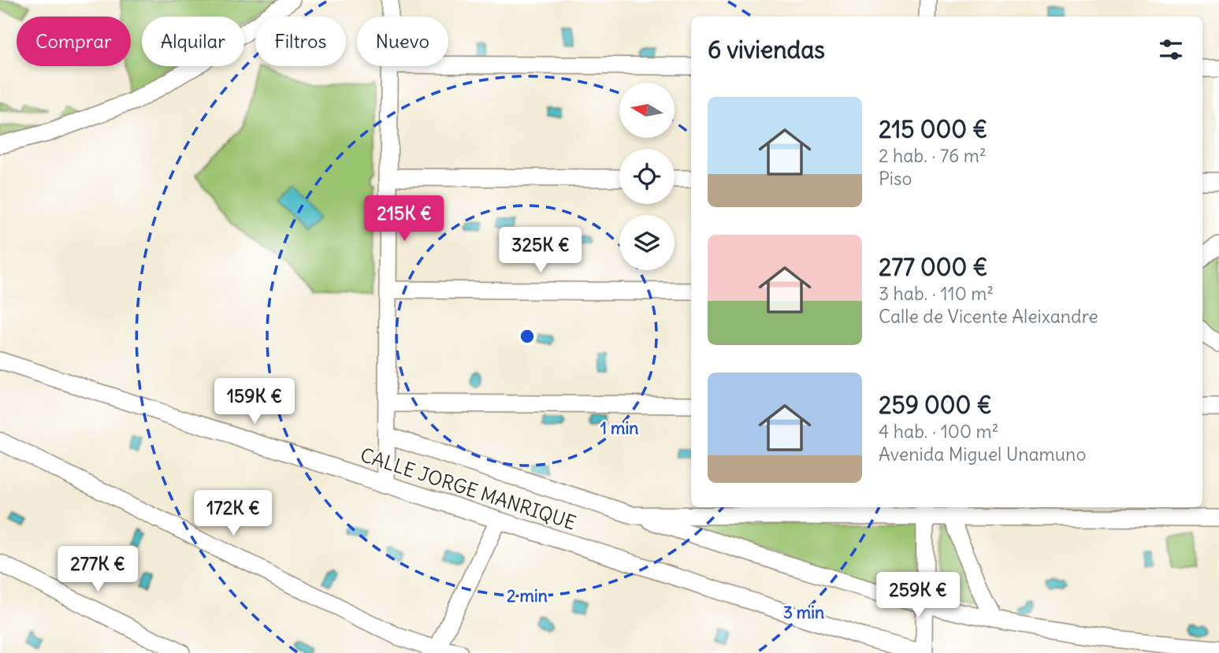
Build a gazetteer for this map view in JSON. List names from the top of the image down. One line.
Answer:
{"streets":{"street":["CALLE JORGE MANRIQUE"]},"north":"left","page":{"chip":["Comprar","Alquilar","Filtros","Nuevo"],"heading":"6 viviendas","list":[{"name":"215 000 €","note":"2 hab. · 76 m² · Piso"},{"name":"277 000 €","note":"3 hab. · 110 m² · Calle de Vicente Aleixandre"},{"name":"259 000 €","note":"4 hab. · 100 m² · Avenida Miguel Unamuno"}],"price":["215K €","325K €","159K €","172K €","277K €","259K €"]},"rings":["1 min","2 min","3 min"]}
